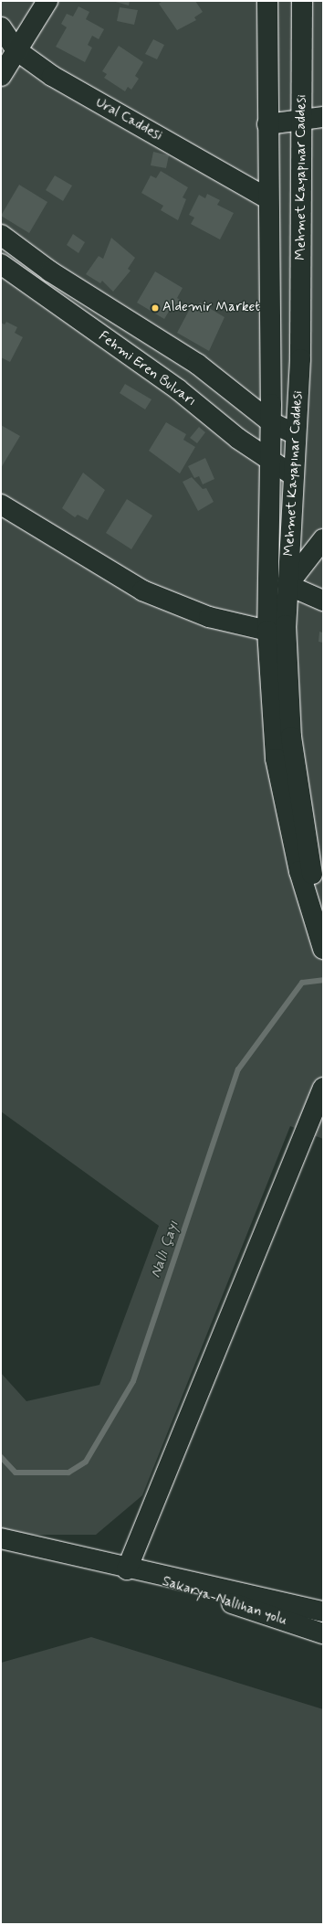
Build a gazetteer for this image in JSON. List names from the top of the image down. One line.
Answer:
{"streets":{"main road":["Ural Caddesi","Mehmet Kayapınar Caddesi","Fehmi Eren Bulvarı","Sakarya-Nallıhan yolu"]},"crossings":[["Ural Caddesi","Mehmet Kayapınar Caddesi"],["Mehmet Kayapınar Caddesi","Fehmi Eren Bulvarı"]],"water":["Nallı Çayı"],"places":["Aldemir Market"]}
